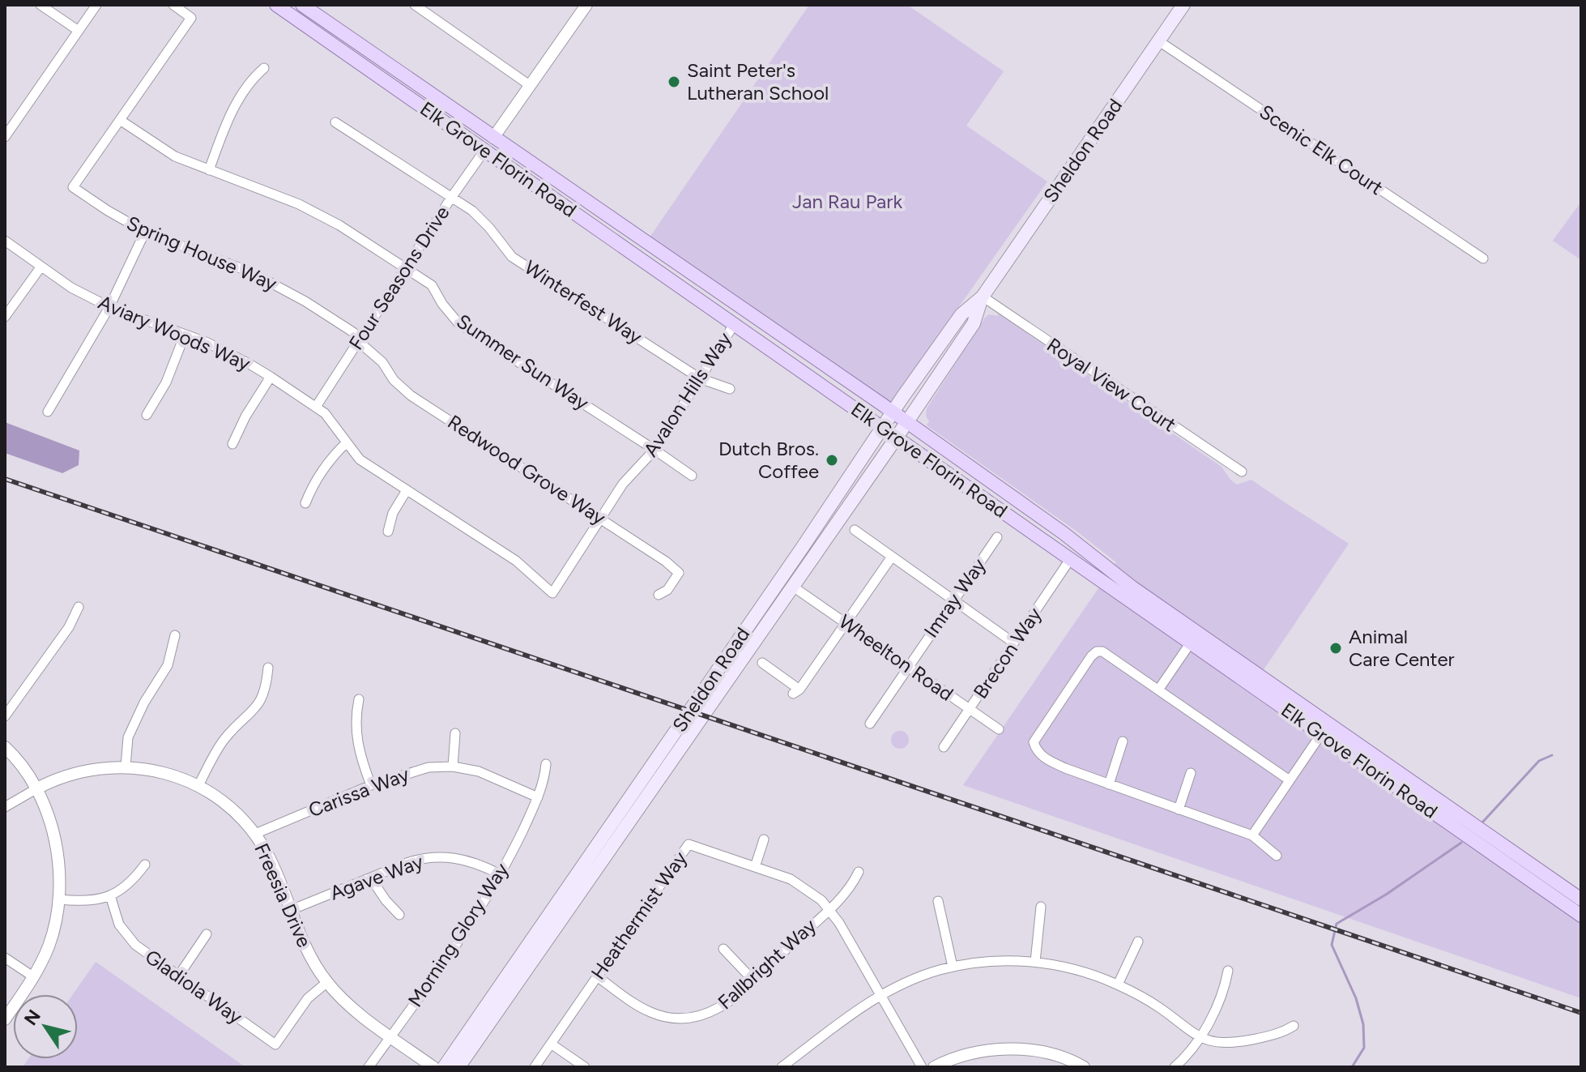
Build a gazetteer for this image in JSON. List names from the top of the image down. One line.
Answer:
{"streets":{"main road":["Sheldon Road","Elk Grove Florin Road"],"street":["Scenic Elk Court","Spring House Way","Four Seasons Drive","Winterfest Way","Aviary Woods Way","Summer Sun Way","Royal View Court","Avalon Hills Way","Redwood Grove Way","Imray Way","Brecon Way","Wheelton Road","Carissa Way","Agave Way","Freesia Drive","Heathermist Way","Morning Glory Way","Fallbright Way","Gladiola Way"]},"crossings":[["Scenic Elk Court","Sheldon Road"],["Sheldon Road","Elk Grove Florin Road"],["Sheldon Road","Royal View Court"],["Sheldon Road","Wheelton Road"],["Elk Grove Florin Road","Four Seasons Drive"],["Elk Grove Florin Road","Avalon Hills Way"],["Elk Grove Florin Road","Brecon Way"],["Spring House Way","Four Seasons Drive"],["Spring House Way","Summer Sun Way"],["Spring House Way","Redwood Grove Way"],["Four Seasons Drive","Winterfest Way"],["Four Seasons Drive","Aviary Woods Way"],["Four Seasons Drive","Summer Sun Way"],["Four Seasons Drive","Redwood Grove Way"],["Winterfest Way","Avalon Hills Way"],["Aviary Woods Way","Avalon Hills Way"],["Summer Sun Way","Avalon Hills Way"],["Avalon Hills Way","Redwood Grove Way"],["Imray Way","Wheelton Road"],["Brecon Way","Wheelton Road"],["Carissa Way","Freesia Drive"],["Carissa Way","Morning Glory Way"],["Agave Way","Freesia Drive"],["Agave Way","Morning Glory Way"],["Freesia Drive","Morning Glory Way"],["Freesia Drive","Gladiola Way"],["Heathermist Way","Fallbright Way"]],"parks":["Jan Rau Park"],"places":["Saint Peter's Lutheran School","Dutch Bros. Coffee","Animal Care Center"],"north":"top left"}
